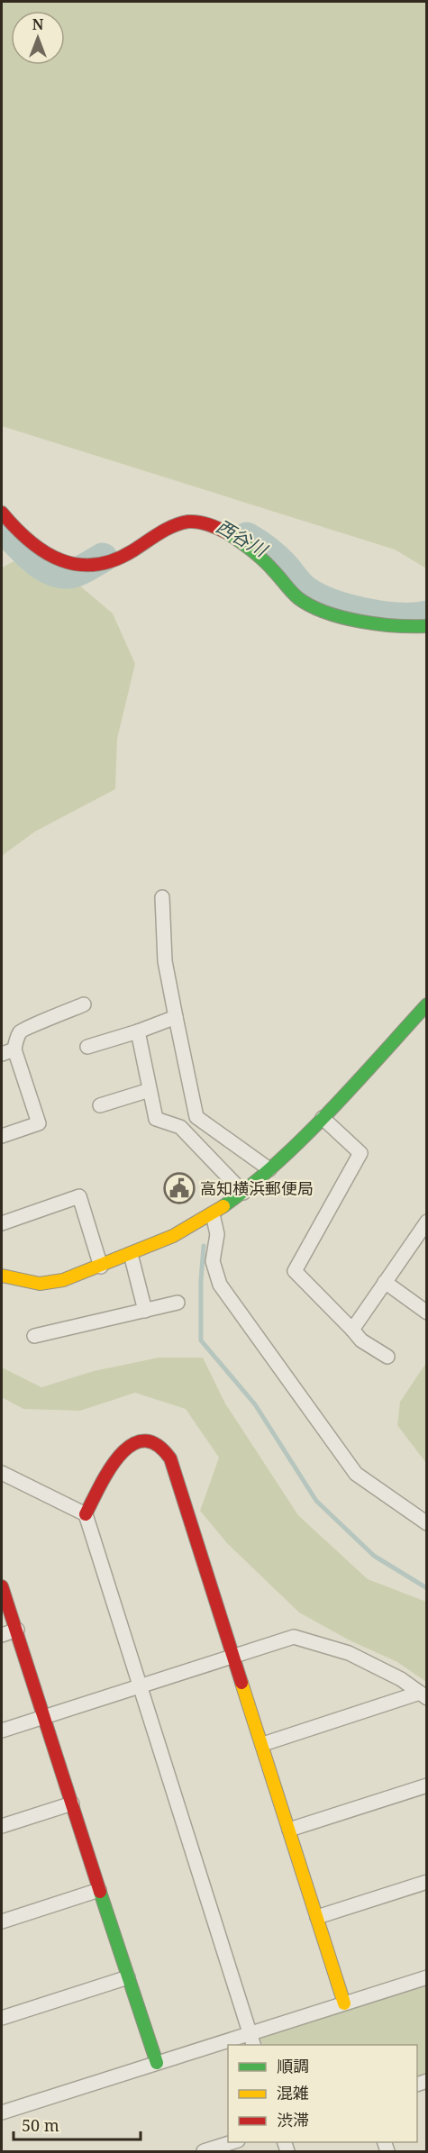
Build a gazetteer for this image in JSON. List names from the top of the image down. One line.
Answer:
{"water":["西谷川"],"places":{"public building":["高知横浜郵便局"]},"legend":["順調","混雑","渋滞"],"scale_bar":"50 m","north":"top"}
